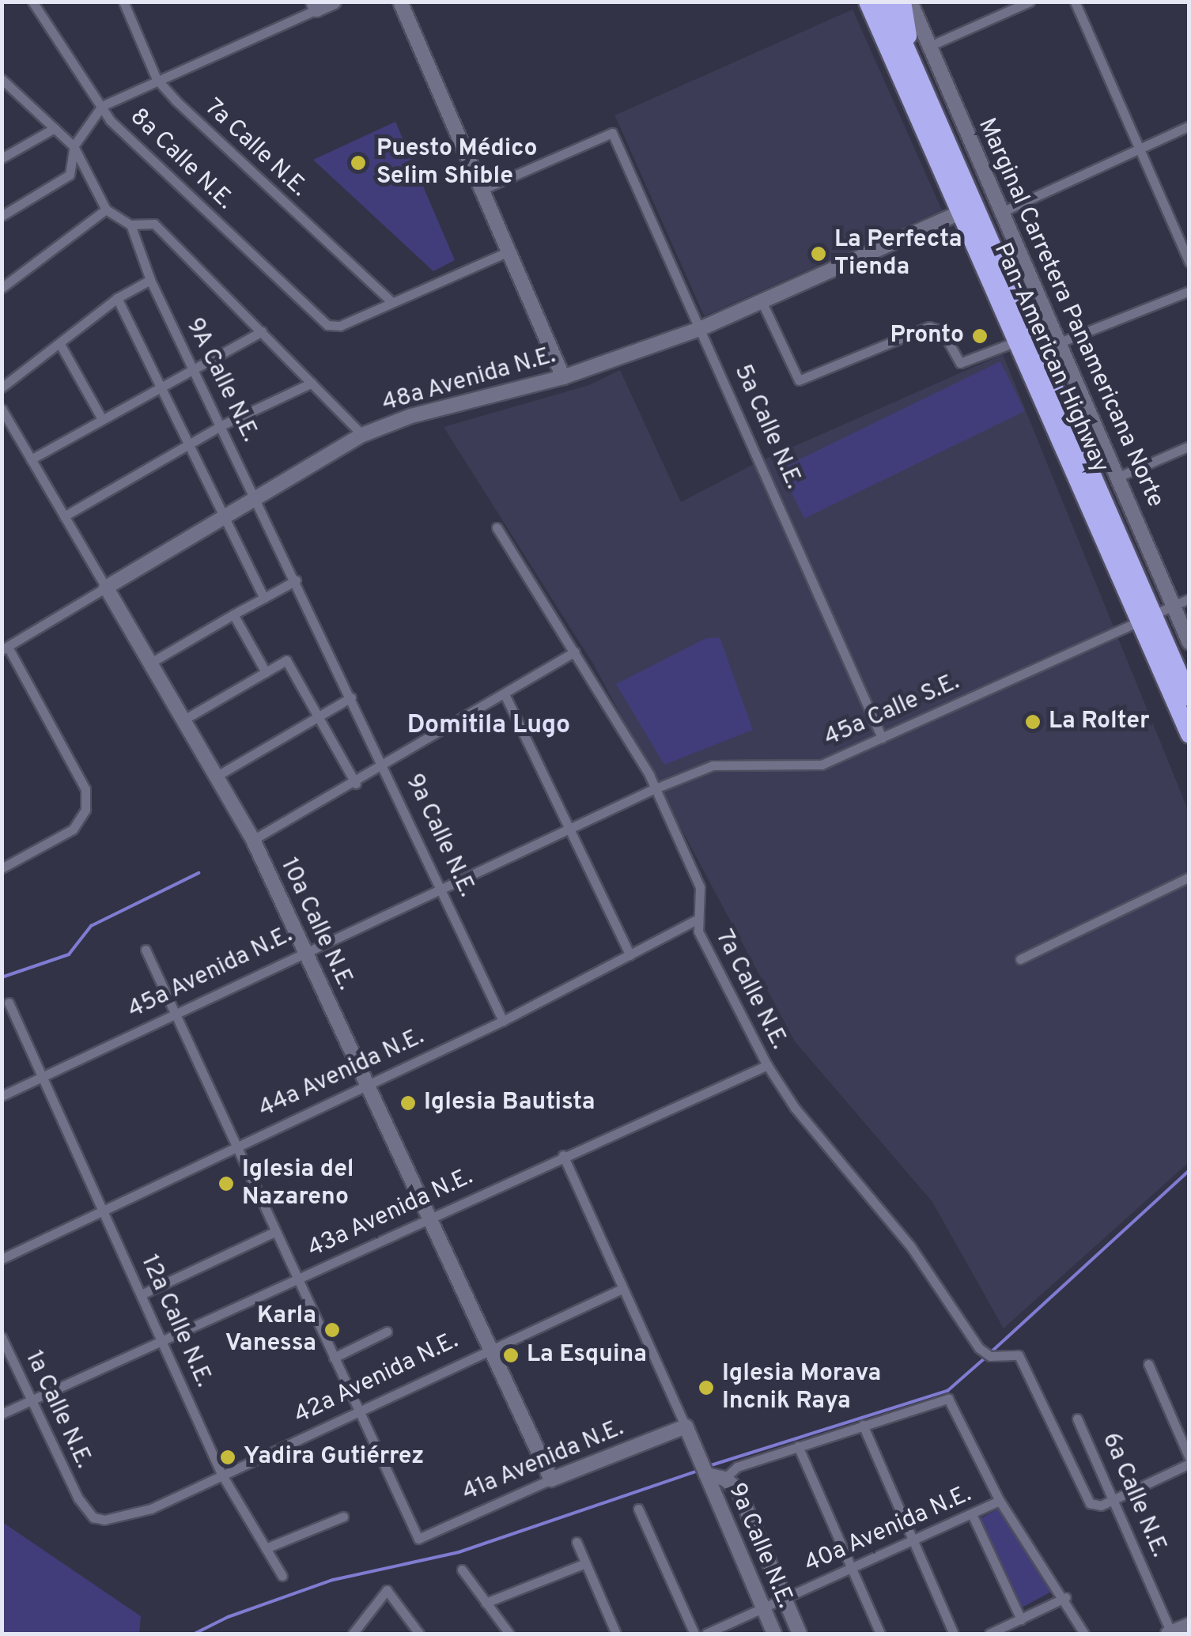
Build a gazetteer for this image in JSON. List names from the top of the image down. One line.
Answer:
{"streets":{"highway":["Pan-American Highway"],"street":["7a Calle N.E.","8a Calle N.E.","Marginal Carretera Panamericana Norte","9A Calle N.E.","48a Avenida N.E.","5a Calle N.E.","45a Calle S.E.","9a Calle N.E.","10a Calle N.E.","45a Avenida N.E.","44a Avenida N.E.","43a Avenida N.E.","12a Calle N.E.","42a Avenida N.E.","1a Calle N.E.","41a Avenida N.E.","6a Calle N.E.","40a Avenida N.E."]},"crossings":[["7a Calle N.E.","8a Calle N.E."],["7a Calle N.E.","45a Calle S.E."],["7a Calle N.E.","45a Avenida N.E."],["7a Calle N.E.","44a Avenida N.E."],["7a Calle N.E.","43a Avenida N.E."],["7a Calle N.E.","6a Calle N.E."],["Marginal Carretera Panamericana Norte","45a Calle S.E."],["Pan-American Highway","48a Avenida N.E."],["Pan-American Highway","45a Calle S.E."],["9A Calle N.E.","48a Avenida N.E."],["9A Calle N.E.","9a Calle N.E."],["48a Avenida N.E.","5a Calle N.E."],["48a Avenida N.E.","9a Calle N.E."],["48a Avenida N.E.","10a Calle N.E."],["5a Calle N.E.","45a Calle S.E."],["45a Calle S.E.","45a Avenida N.E."],["9a Calle N.E.","45a Avenida N.E."],["9a Calle N.E.","44a Avenida N.E."],["9a Calle N.E.","43a Avenida N.E."],["9a Calle N.E.","42a Avenida N.E."],["9a Calle N.E.","41a Avenida N.E."],["9a Calle N.E.","40a Avenida N.E."],["10a Calle N.E.","45a Avenida N.E."],["10a Calle N.E.","44a Avenida N.E."],["10a Calle N.E.","43a Avenida N.E."],["10a Calle N.E.","42a Avenida N.E."],["10a Calle N.E.","41a Avenida N.E."],["45a Avenida N.E.","12a Calle N.E."],["44a Avenida N.E.","12a Calle N.E."],["43a Avenida N.E.","12a Calle N.E."],["43a Avenida N.E.","1a Calle N.E."],["12a Calle N.E.","42a Avenida N.E."],["42a Avenida N.E.","1a Calle N.E."],["42a Avenida N.E.","41a Avenida N.E."]],"districts":["Domitila Lugo"],"places":["Puesto Médico Selim Shible","La Perfecta Tienda","Pronto","La Rolter","Iglesia Bautista","Iglesia del Nazareno","Karla Vanessa","La Esquina","Iglesia Morava Incnik Raya","Yadira Gutiérrez"]}
